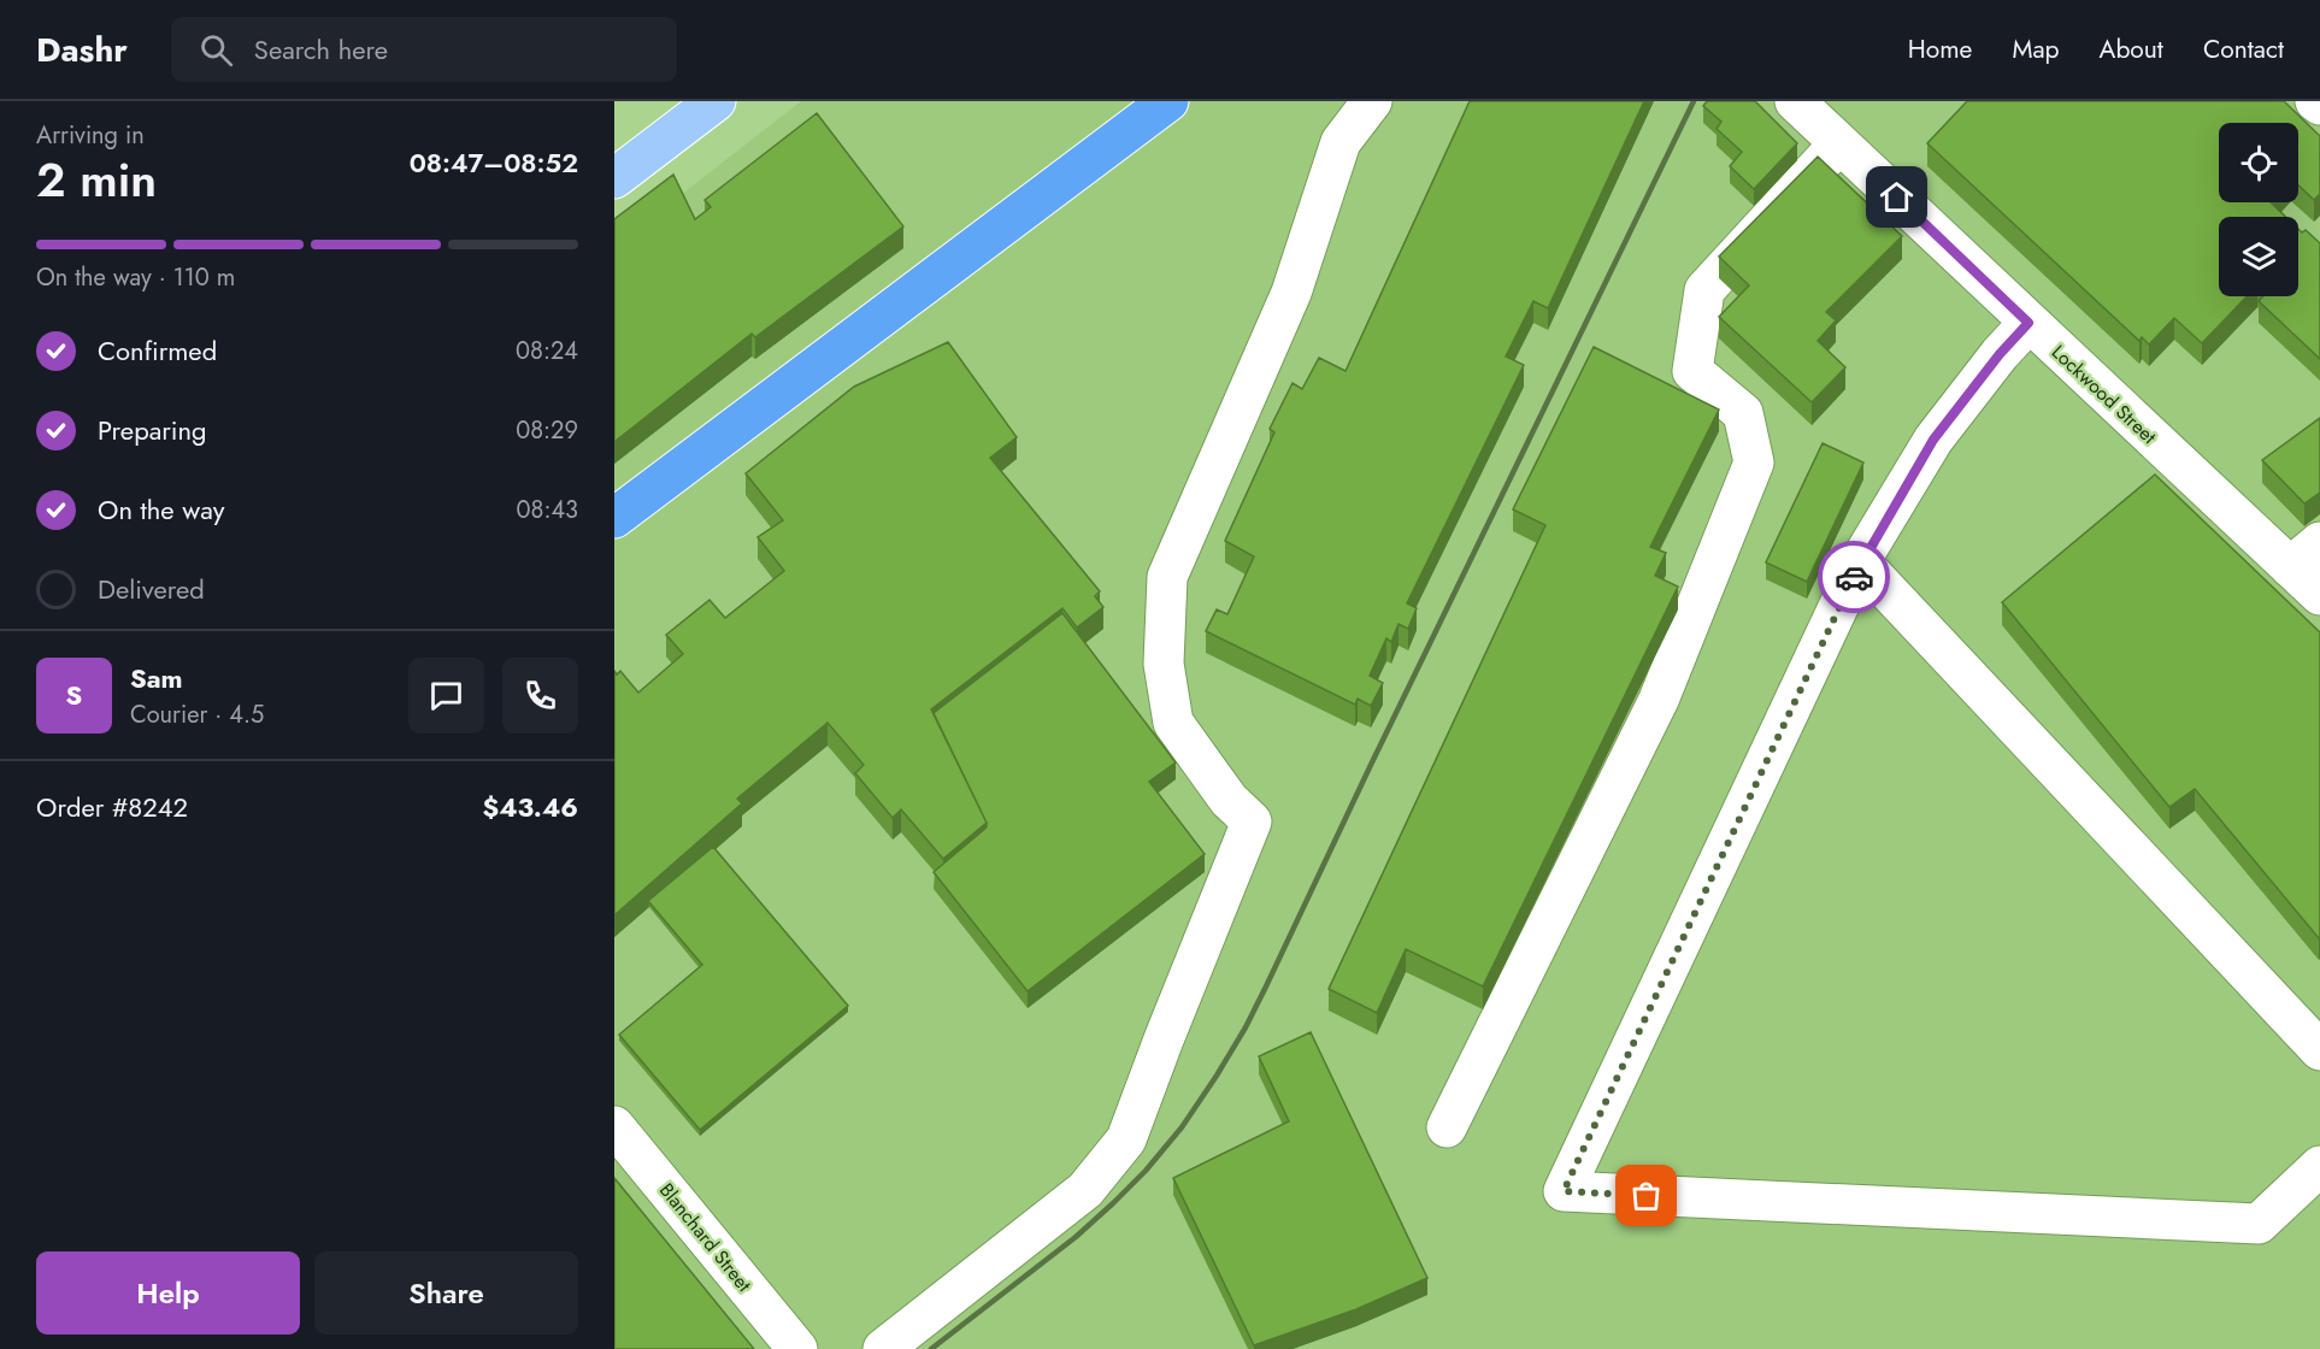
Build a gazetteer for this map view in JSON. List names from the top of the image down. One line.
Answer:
{"streets":{"street":["Lockwood Street","Blanchard Street"]},"page":{"header":"Dashr","search":"Search here","nav":["Home","Map","About","Contact"],"heading":["2 min","Arriving in","08:47–08:52"],"panel":["Sam","Courier · 4.5","Order #8242","$43.46"],"bar":"On the way · 110 m","list":[["Confirmed","08:24"],["Preparing","08:29"],["On the way","08:43"],"Delivered"],"round":"S","buttons":["Help","Share"]}}
